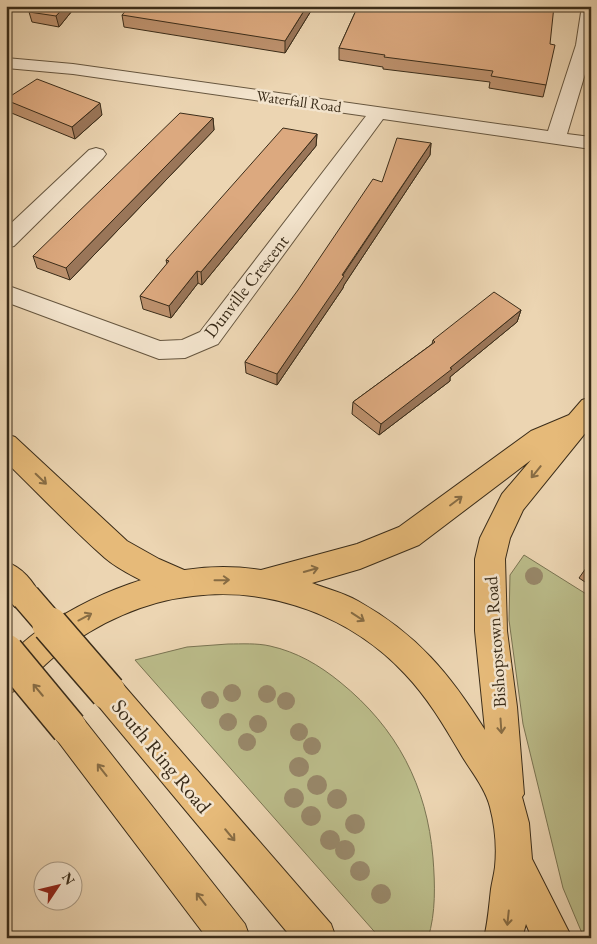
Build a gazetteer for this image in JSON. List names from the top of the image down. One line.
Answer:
{"streets":{"main road":["Bishopstown Road","South Ring Road"],"street":["Waterfall Road","Dunville Crescent"]},"crossings":[["Waterfall Road","Dunville Crescent"]],"north":"top right"}
